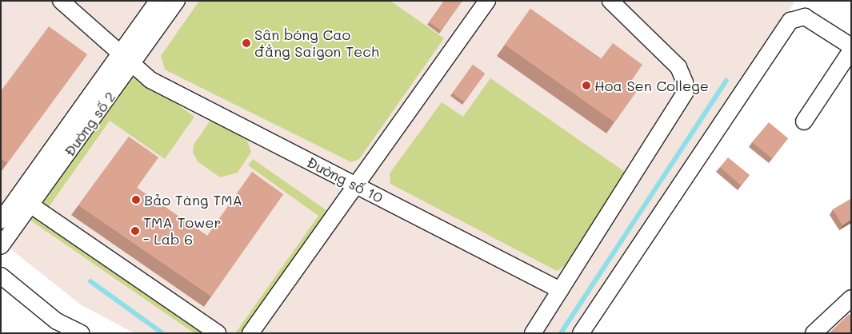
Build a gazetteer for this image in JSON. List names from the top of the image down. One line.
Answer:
{"streets":{"street":["Đường số 2","Đường số 10"]},"crossings":[["Đường số 2","Đường số 10"]],"places":["Sân bóng Cao đẳng Saigon Tech","Hoa Sen College","Bảo Tàng TMA","TMA Tower - Lab 6"]}
